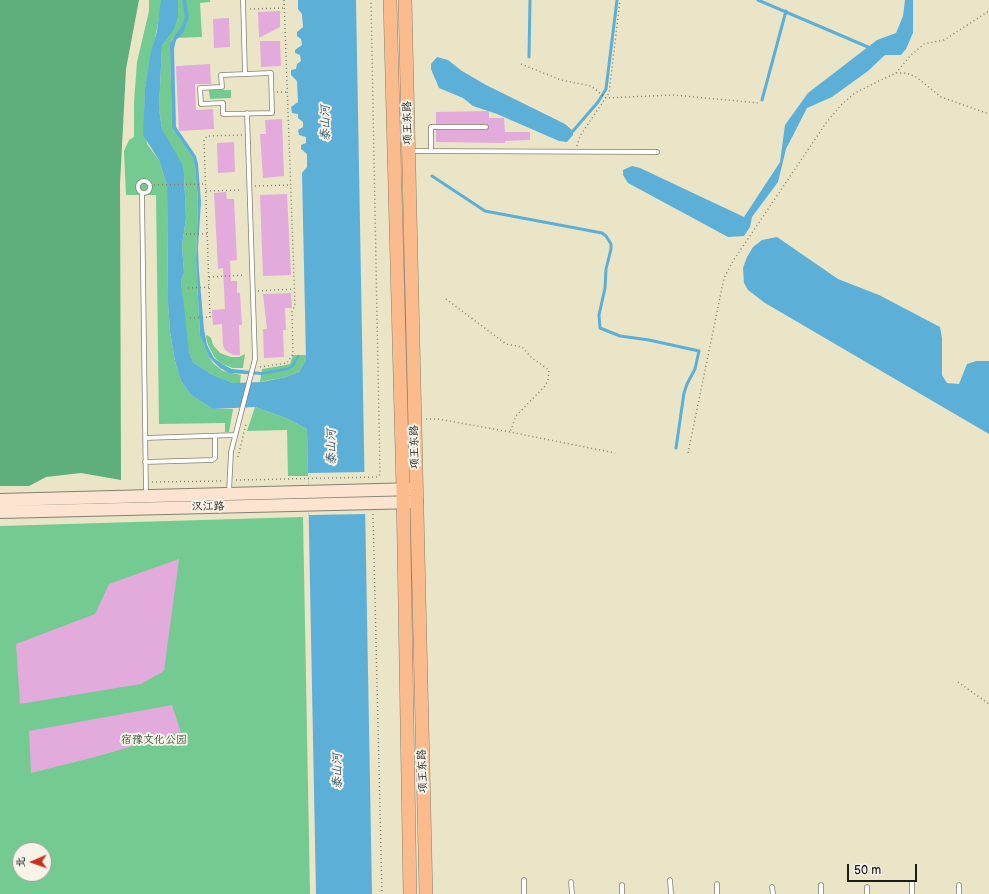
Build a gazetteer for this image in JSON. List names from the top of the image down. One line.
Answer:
{"streets":{"main road":["项王东路"],"street":["汉江路"]},"crossings":[["项王东路","汉江路"]],"water":["泰山河"],"parks":["宿豫文化公园"],"scale_bar":"50 m","north":"left"}
